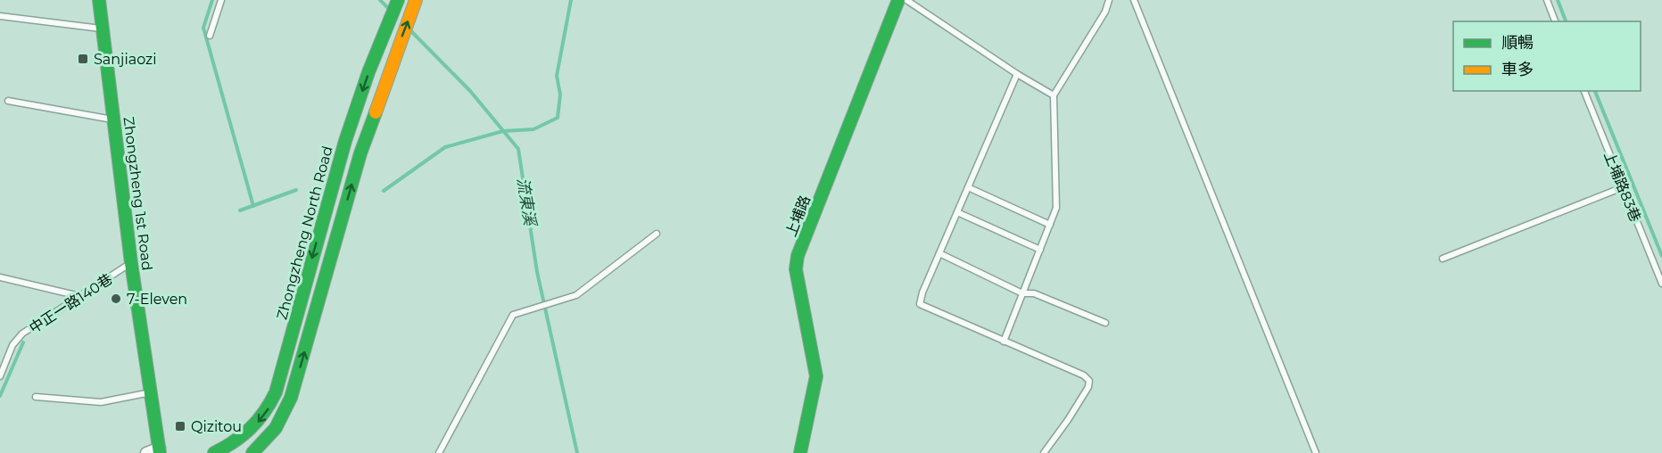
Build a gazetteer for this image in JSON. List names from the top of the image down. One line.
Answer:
{"streets":{"main road":["Zhongzheng 1st Road","上埔路","Zhongzheng North Road"],"lane":["上埔路83巷","中正一路140巷"]},"crossings":[["Zhongzheng 1st Road","中正一路140巷"]],"water":["流東溪"],"places":{"transit":["Sanjiaozi","Qizitou"],"other":["7-Eleven"]},"legend":["順暢","車多"]}
